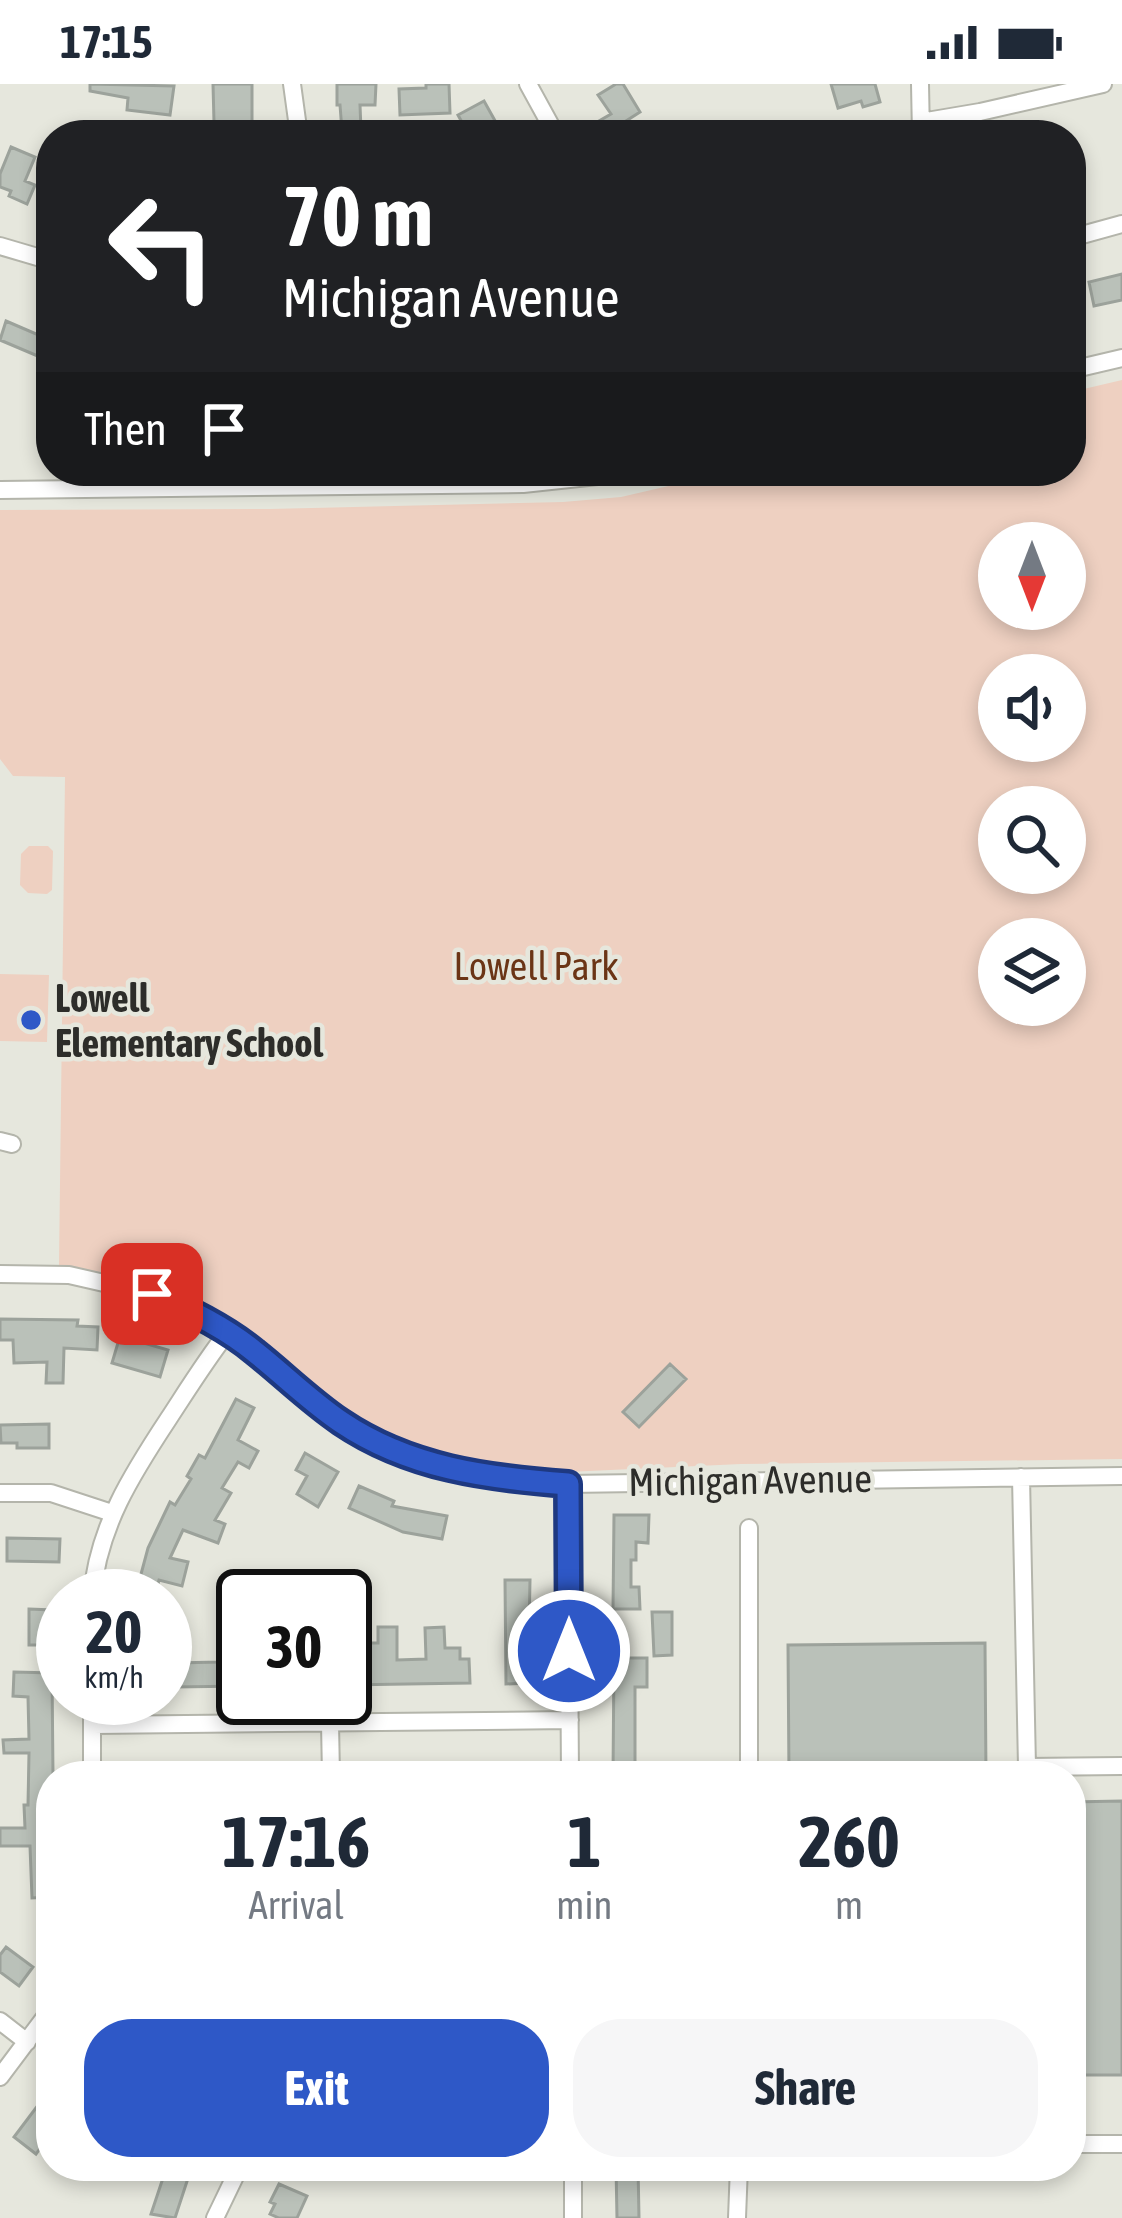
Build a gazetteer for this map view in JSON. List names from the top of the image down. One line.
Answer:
{"streets":{"street":["Michigan Avenue"]},"parks":["Lowell Park"],"places":["Lowell Elementary School"],"north":"bottom","page":{"status":"17:15","turn":["70 m","Michigan Avenue"],"then":"Then","speed":"20 km/h","limit":"30","eta":["17:16","Arrival","1","min","260","m"],"buttons":["Exit","Share"]}}
